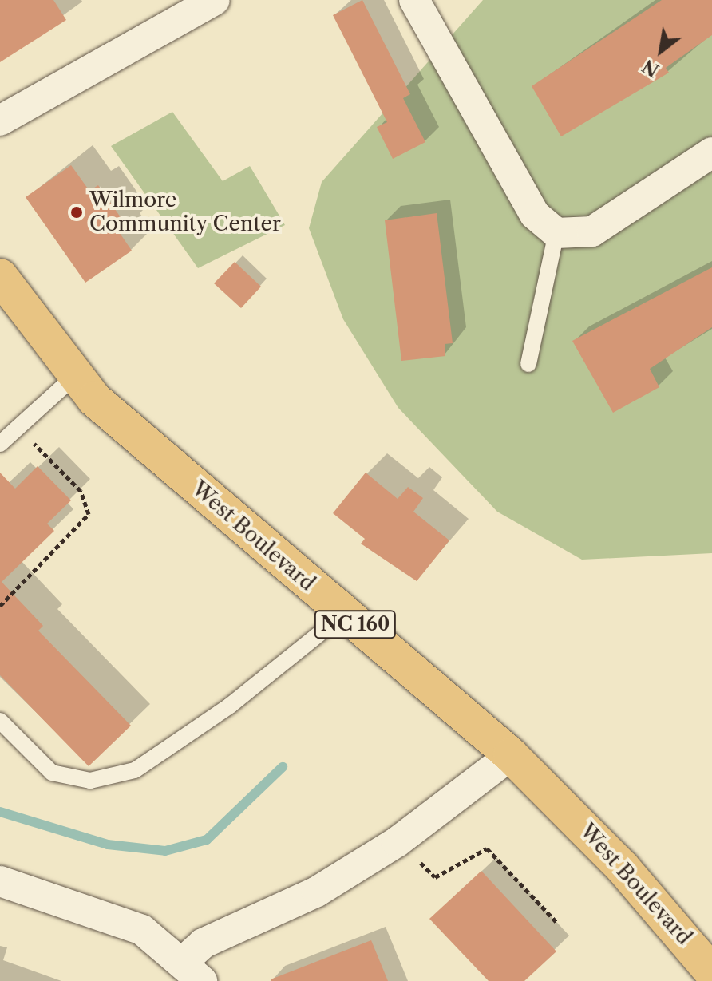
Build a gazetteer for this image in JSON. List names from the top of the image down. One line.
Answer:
{"streets":{"main road":["West Boulevard","NC 160"]},"places":["Wilmore Community Center"],"north":"bottom left"}
